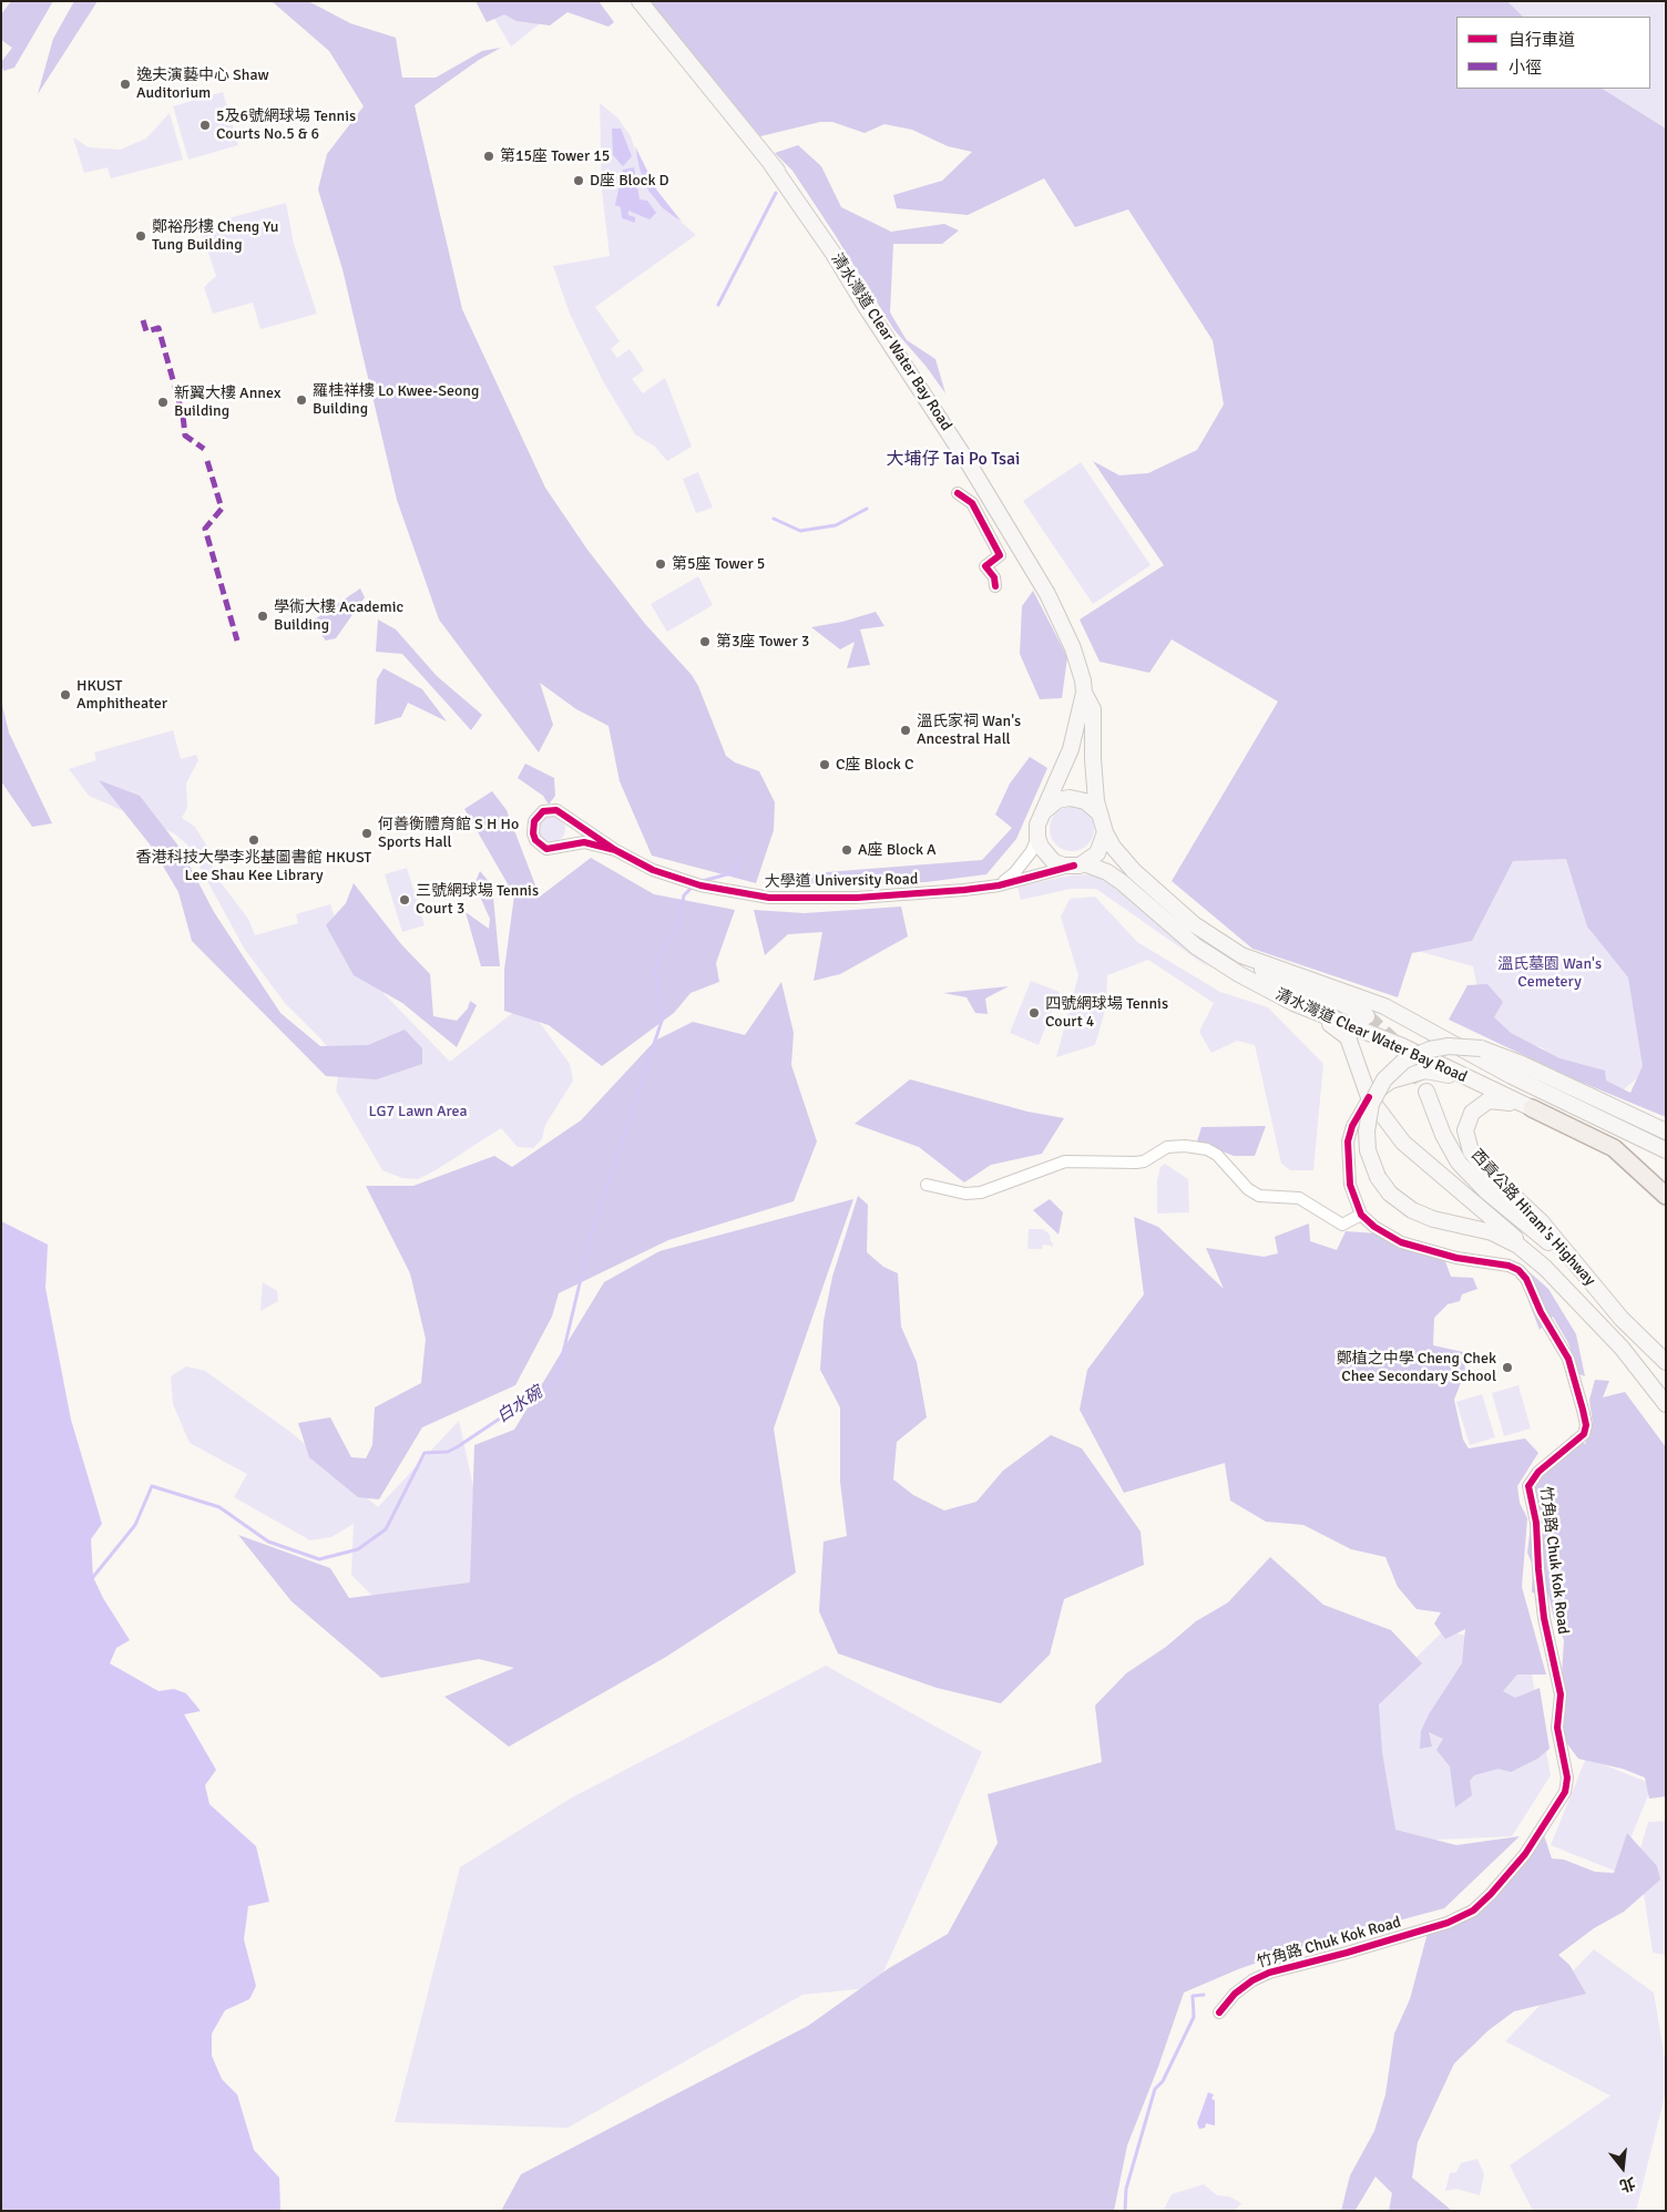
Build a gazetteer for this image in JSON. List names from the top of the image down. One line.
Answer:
{"streets":{"main road":["清水灣道 Clear Water Bay Road","西貢公路 Hiram's Highway"],"street":["大學道 University Road","竹角路 Chuk Kok Road"]},"crossings":[["清水灣道 Clear Water Bay Road","大學道 University Road"],["清水灣道 Clear Water Bay Road","西貢公路 Hiram's Highway"]],"districts":["大埔仔 Tai Po Tsai"],"water":["白水碗"],"parks":["溫氏墓園 Wan's Cemetery","LG7 Lawn Area"],"places":["逸夫演藝中心 Shaw Auditorium","5及6號網球場 Tennis Courts No.5 & 6","第15座 Tower 15","D座 Block D","鄭裕彤樓 Cheng Yu Tung Building","羅桂祥樓 Lo Kwee-Seong Building","新翼大樓 Annex Building","第5座 Tower 5","學術大樓 Academic Building","第3座 Tower 3","HKUST Amphitheater","溫氏家祠 Wan's Ancestral Hall","C座 Block C","何善衡體育館 S H Ho Sports Hall","香港科技大學李兆基圖書館 HKUST Lee Shau Kee Library","A座 Block A","三號網球場 Tennis Court 3","四號網球場 Tennis Court 4","鄭植之中學 Cheng Chek Chee Secondary School"],"legend":["自行車道","小徑"],"north":"bottom"}
